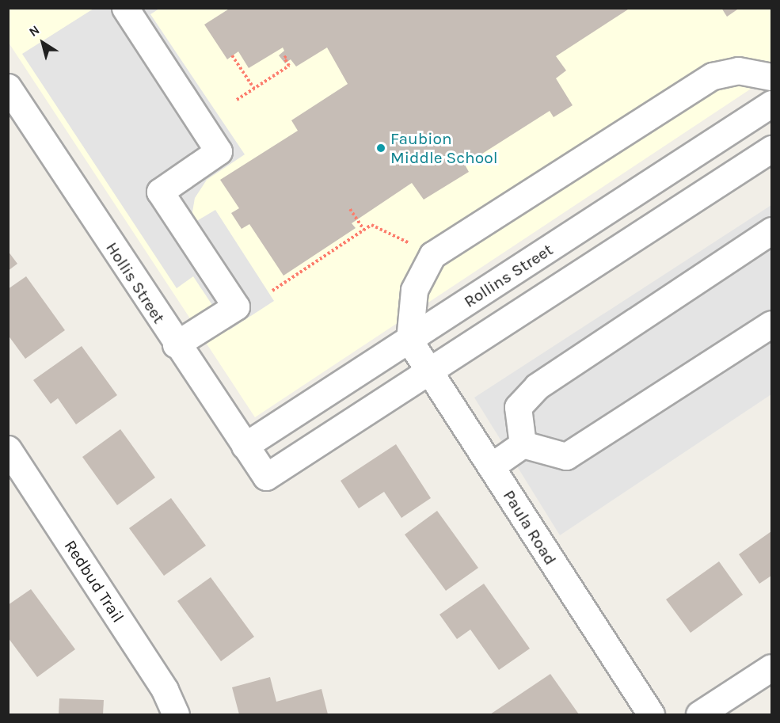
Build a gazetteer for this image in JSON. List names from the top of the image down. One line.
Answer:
{"streets":{"street":["Rollins Street","Hollis Street","Paula Road","Redbud Trail"]},"crossings":[["Rollins Street","Hollis Street"],["Rollins Street","Paula Road"],["Hollis Street","Paula Road"]],"places":["Faubion Middle School"],"north":"top left"}
